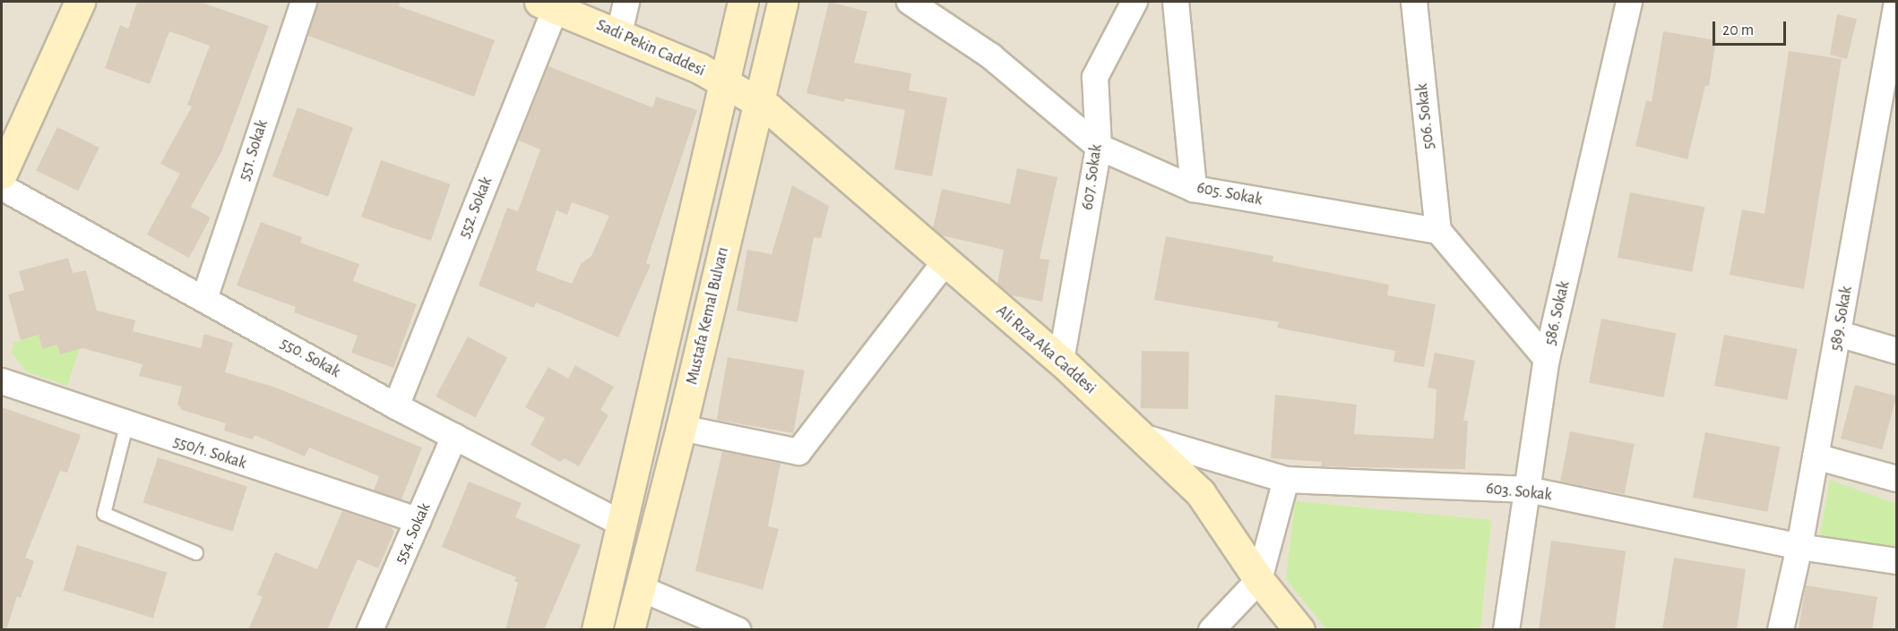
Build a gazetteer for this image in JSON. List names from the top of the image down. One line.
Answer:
{"streets":{"main road":["Sadi Pekin Caddesi","Mustafa Kemal Bulvarı","Ali Rıza Aka Caddesi"],"street":["506. Sokak","551. Sokak","607. Sokak","605. Sokak","552. Sokak","586. Sokak","589. Sokak","550. Sokak","550/1. Sokak","603. Sokak","554. Sokak"]},"crossings":[["Sadi Pekin Caddesi","552. Sokak"],["Sadi Pekin Caddesi","Mustafa Kemal Bulvarı"],["Sadi Pekin Caddesi","Ali Rıza Aka Caddesi"],["506. Sokak","605. Sokak"],["551. Sokak","550. Sokak"],["607. Sokak","605. Sokak"],["607. Sokak","Ali Rıza Aka Caddesi"],["552. Sokak","550. Sokak"],["586. Sokak","603. Sokak"],["Mustafa Kemal Bulvarı","Ali Rıza Aka Caddesi"],["589. Sokak","603. Sokak"],["Ali Rıza Aka Caddesi","603. Sokak"],["550. Sokak","554. Sokak"],["550/1. Sokak","554. Sokak"]],"scale_bar":"20 m"}
